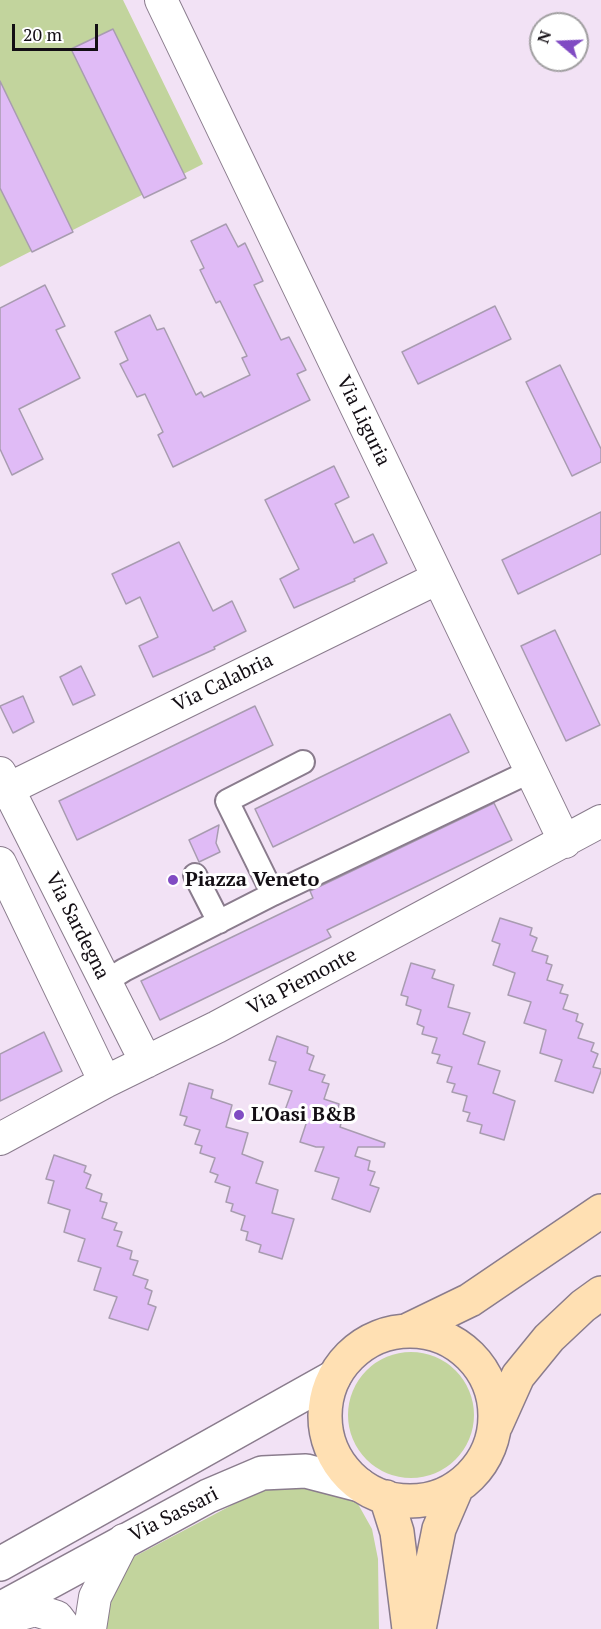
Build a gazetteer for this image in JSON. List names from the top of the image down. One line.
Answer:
{"streets":{"street":["Via Liguria","Via Calabria","Via Sardegna","Via Piemonte","Via Sassari"]},"crossings":[["Via Liguria","Via Calabria"],["Via Liguria","Via Piemonte"],["Via Calabria","Via Sardegna"],["Via Sardegna","Via Piemonte"]],"places":["Piazza Veneto","L'Oasi B&B"],"scale_bar":"20 m","north":"left"}
